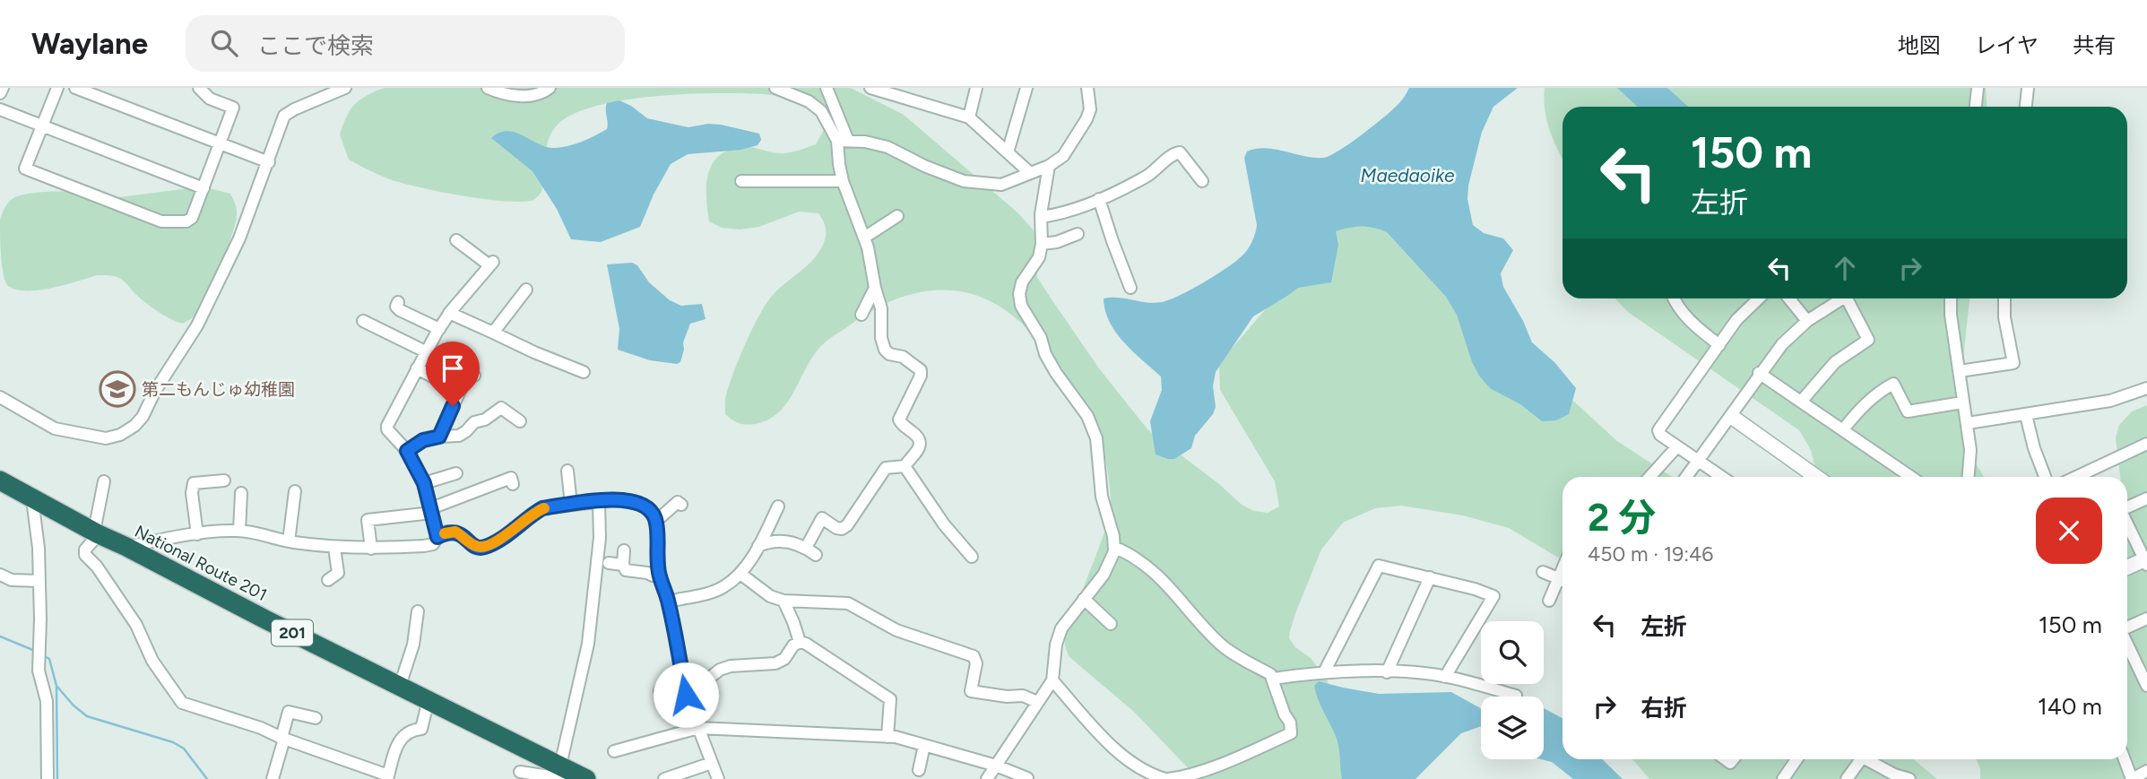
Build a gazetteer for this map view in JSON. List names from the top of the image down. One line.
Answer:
{"streets":{"highway":["National Route 201","201"]},"water":["Maedaoike"],"places":{"school or university":["第二もんじゅ幼稚園"]},"page":{"header":"Waylane","search":"ここで検索","nav":["地図","レイヤ","共有"],"turn":["150 m","左折"],"heading":["2 分","450 m · 19:46"],"list":[{"name":"左折","value":"150 m"},{"name":"右折","value":"140 m"}]}}
